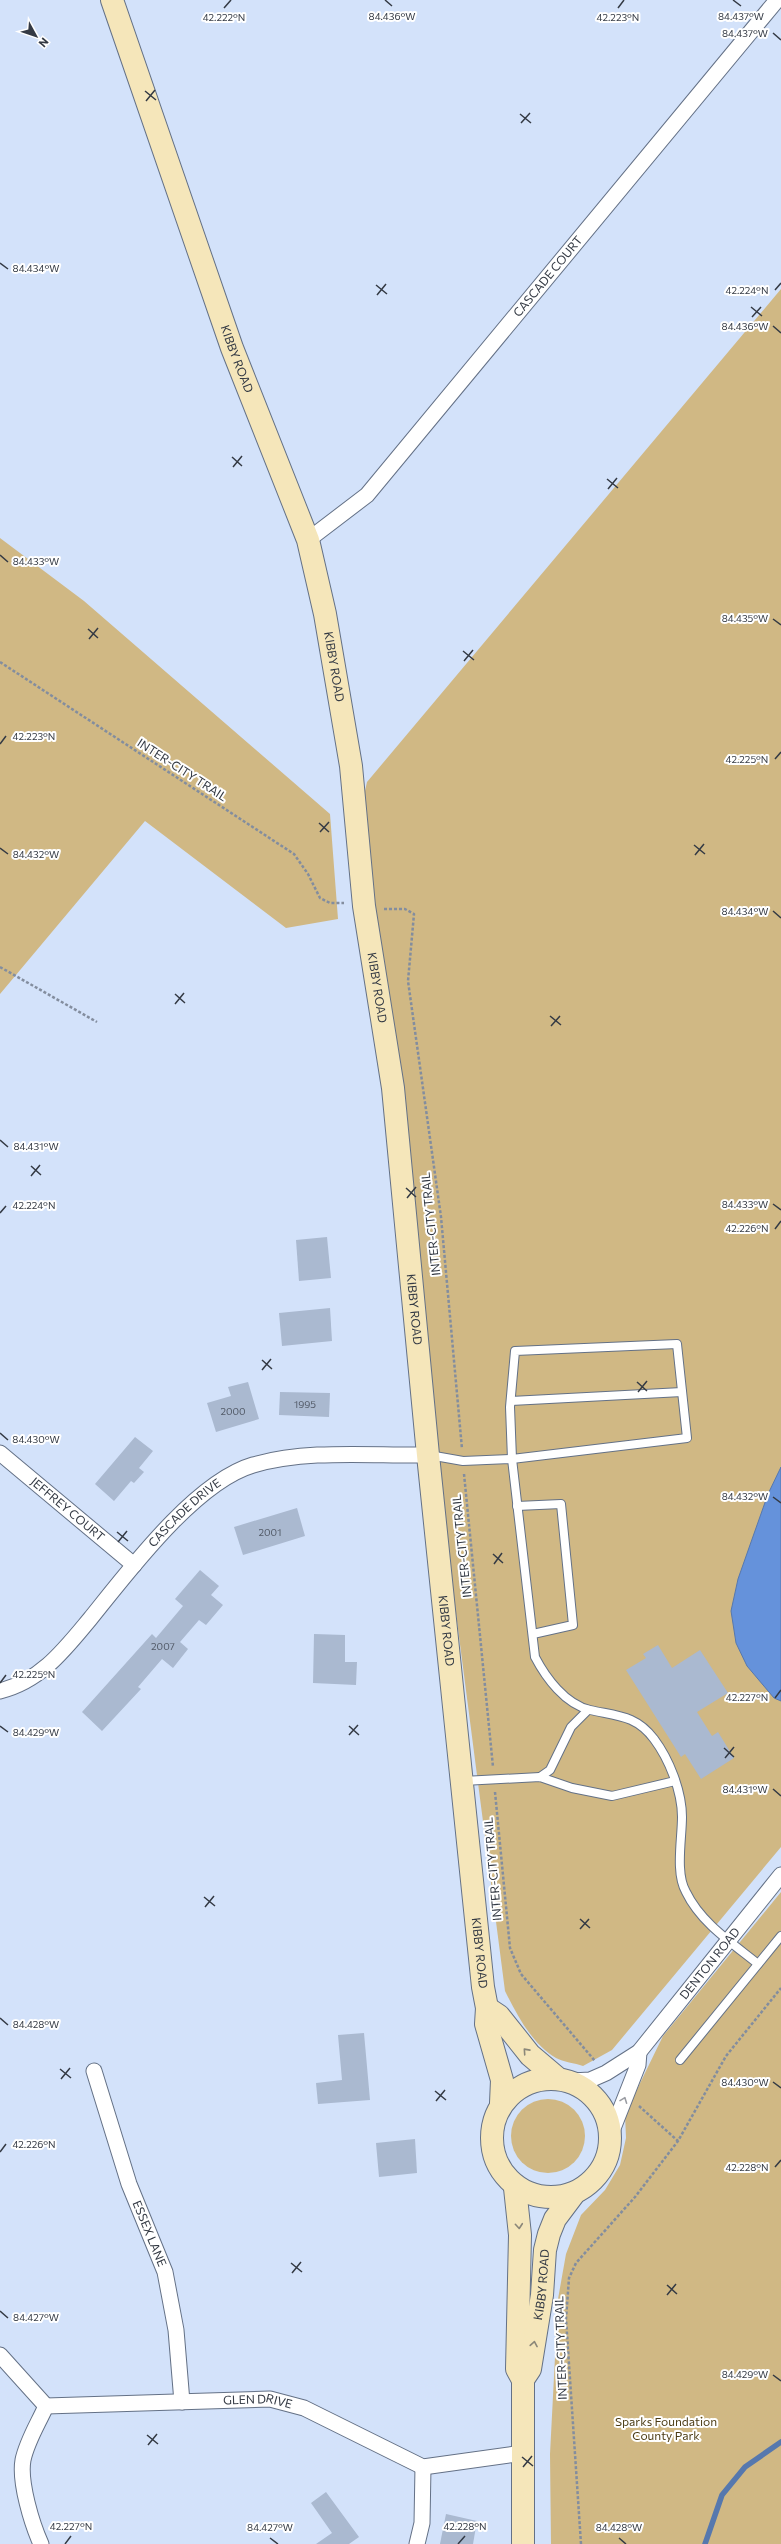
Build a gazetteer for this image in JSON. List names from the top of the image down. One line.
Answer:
{"streets":{"main road":["KIBBY ROAD"],"street":["CASCADE COURT","JEFFREY COURT","CASCADE DRIVE","DENTON ROAD","ESSEX LANE","GLEN DRIVE"],"path":["INTER-CITY TRAIL"]},"crossings":[["CASCADE COURT","KIBBY ROAD"],["KIBBY ROAD","CASCADE DRIVE"],["KIBBY ROAD","DENTON ROAD"],["INTER-CITY TRAIL","DENTON ROAD"],["JEFFREY COURT","CASCADE DRIVE"],["ESSEX LANE","GLEN DRIVE"]],"parks":["Sparks Foundation County Park"],"house_numbers":["1995","2000","2001","2007"],"north":"bottom right","coordinates":["84.437°W","84.436°W","42.222°N","42.223°N","84.434°W","42.224°N","84.433°W","84.435°W","42.225°N","84.432°W","84.431°W","42.226°N","84.430°W","42.227°N","84.429°W","84.428°W","42.228°N","84.427°W"]}
